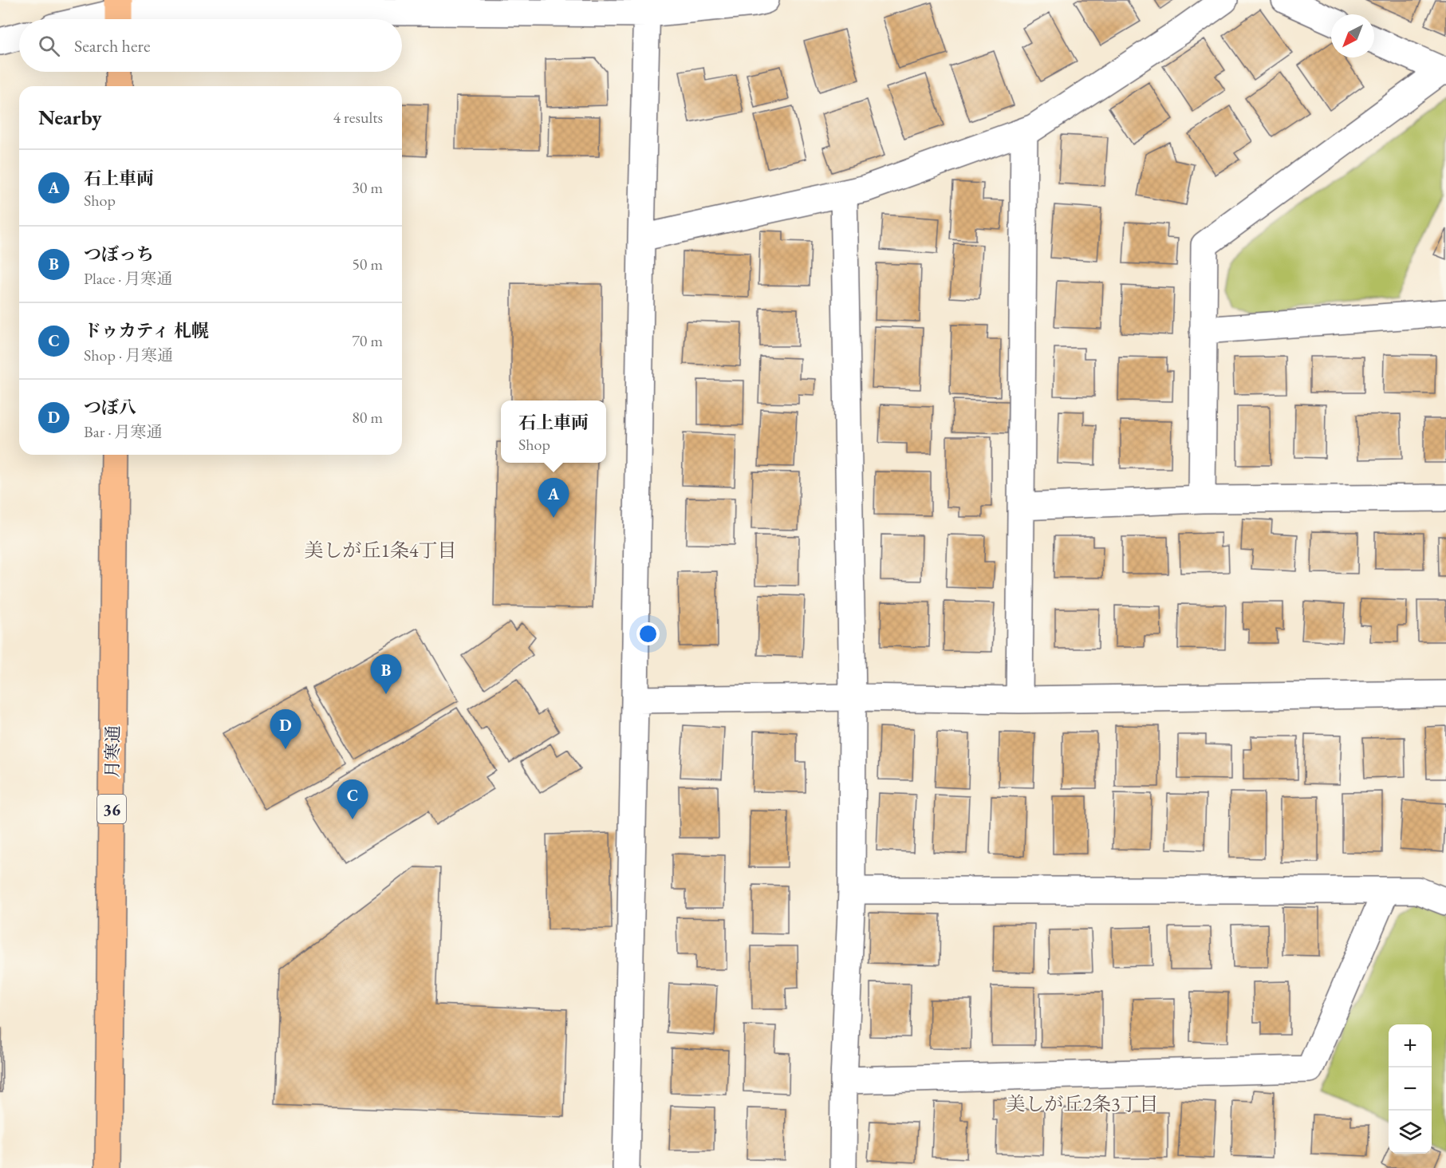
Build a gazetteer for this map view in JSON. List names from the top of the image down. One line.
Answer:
{"streets":{"highway":["月寒通","36"]},"districts":["美しが丘1条4丁目","美しが丘2条3丁目"],"north":"bottom left","page":{"search":"Search here","heading":["Nearby","4 results"],"list":[{"mark":"A","name":"石上車両","note":"Shop","value":"30 m"},{"mark":"B","name":"つぼっち","note":"Place · 月寒通","value":"50 m"},{"mark":"C","name":"ドゥカティ 札幌","note":"Shop · 月寒通","value":"70 m"},{"mark":"D","name":"つぼ八","note":"Bar · 月寒通","value":"80 m"}],"popup":["石上車両","Shop"],"pins":["A","B","D","C"],"map_buttons":["+","−"]}}
